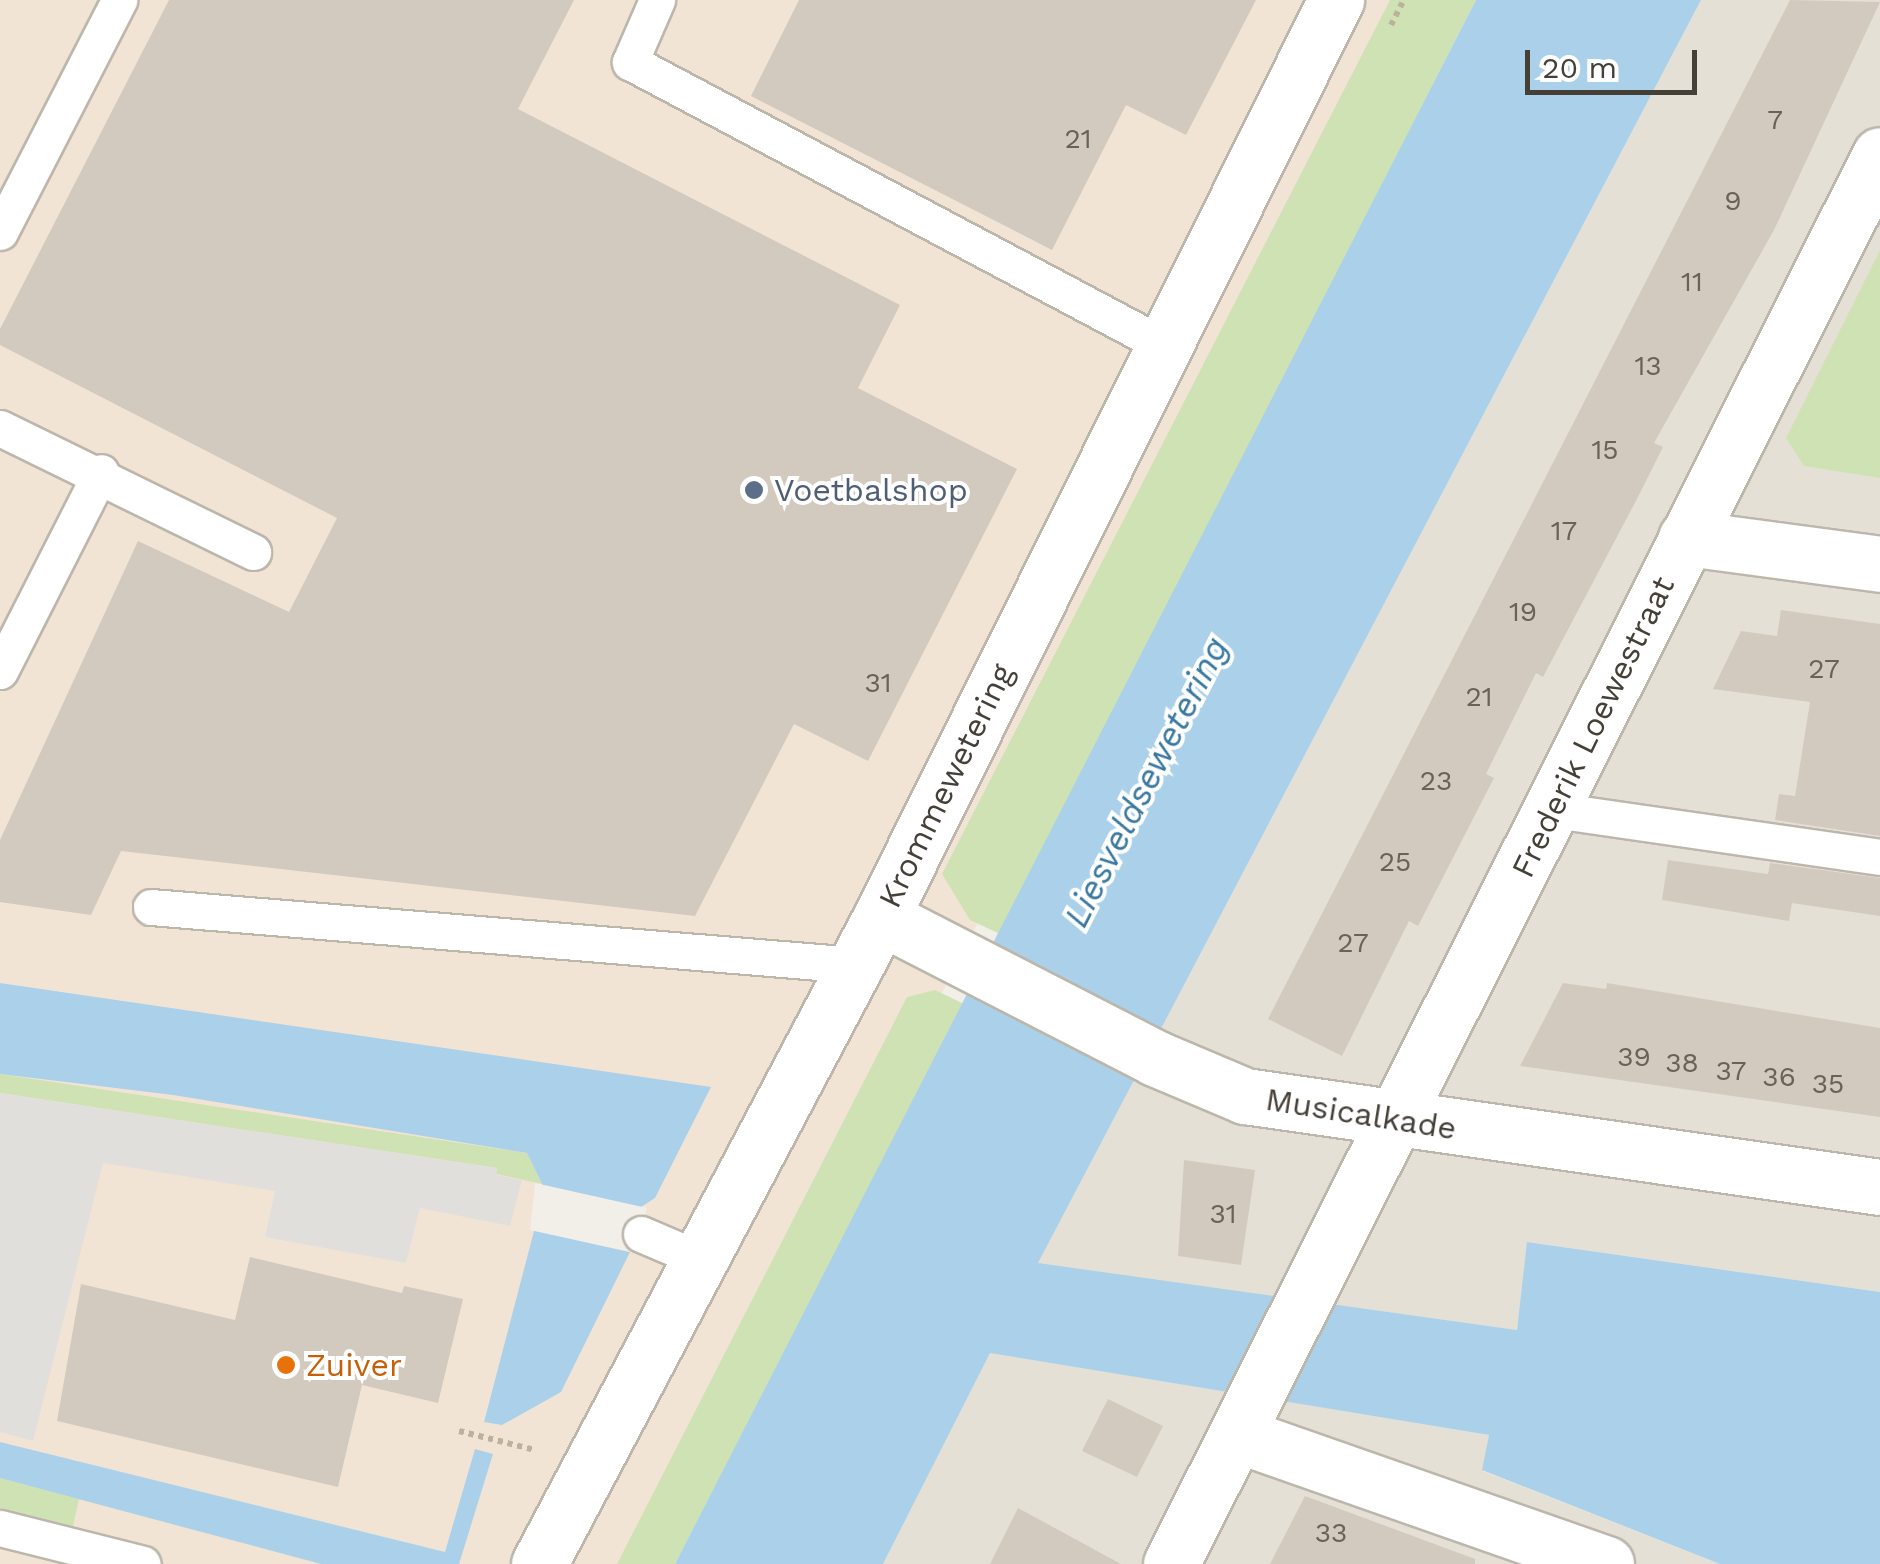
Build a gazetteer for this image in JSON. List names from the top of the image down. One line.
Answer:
{"streets":{"street":["Frederik Loewestraat","Krommewetering","Musicalkade"]},"crossings":[["Frederik Loewestraat","Musicalkade"],["Krommewetering","Musicalkade"]],"water":["Liesveldsewetering"],"places":["Voetbalshop","Zuiver"],"house_numbers":["7","21","9","11","13","15","17","19","27","31","21","23","25","27","39","38","37","36","35","31","33"],"scale_bar":"20 m"}
